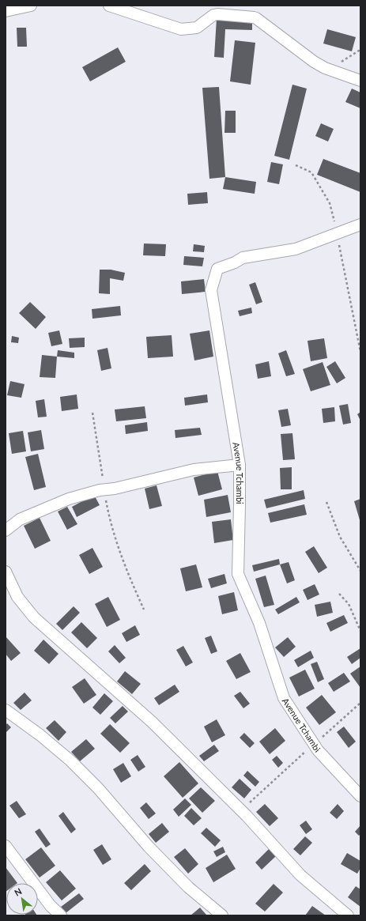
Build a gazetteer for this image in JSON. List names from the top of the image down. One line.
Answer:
{"streets":{"street":["Avenue Tchambi"]},"north":"top left"}
